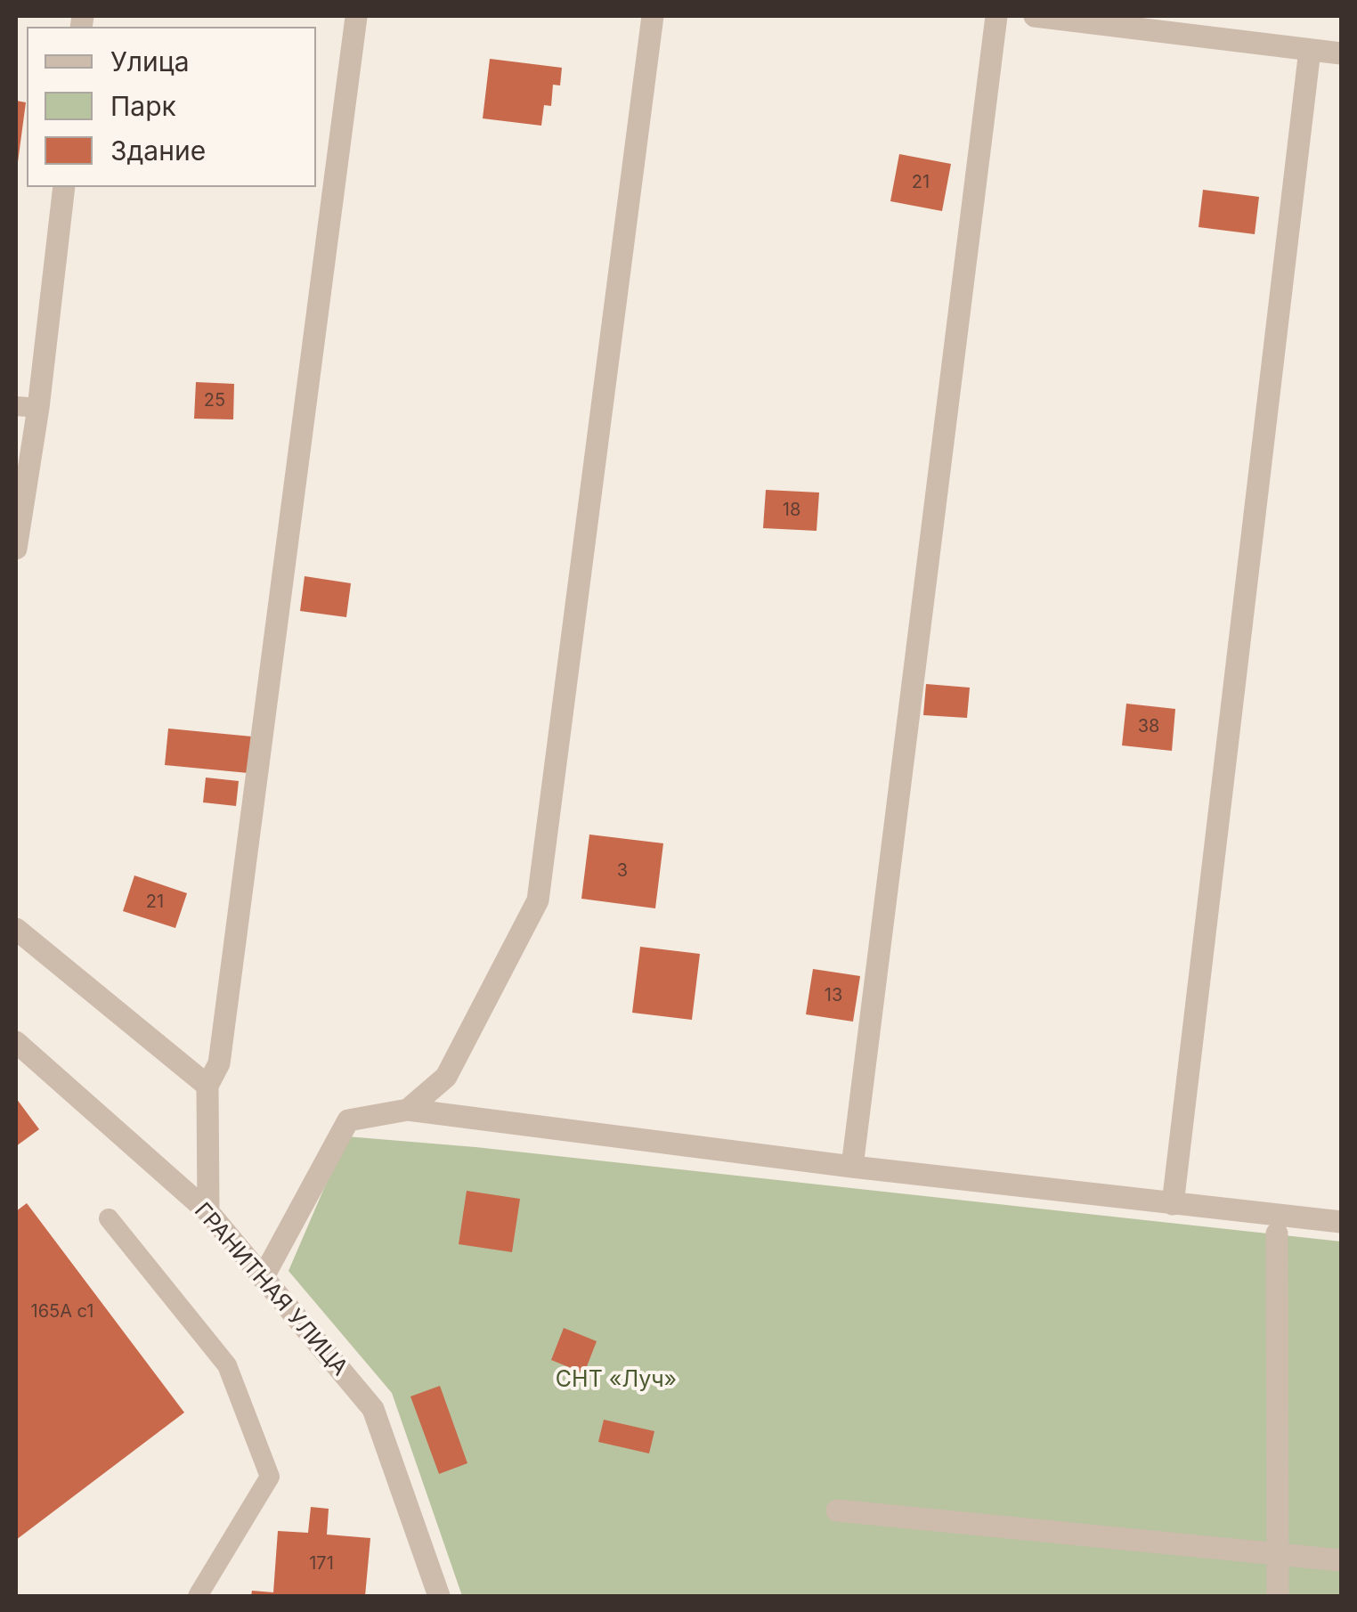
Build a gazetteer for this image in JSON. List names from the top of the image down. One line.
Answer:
{"streets":{"street":["ГРАНИТНАЯ УЛИЦА"]},"parks":["СНТ «Луч»"],"house_numbers":["21","25","18","38","3","21","13","165А с1","171"],"legend":["Улица","Парк","Здание"]}
